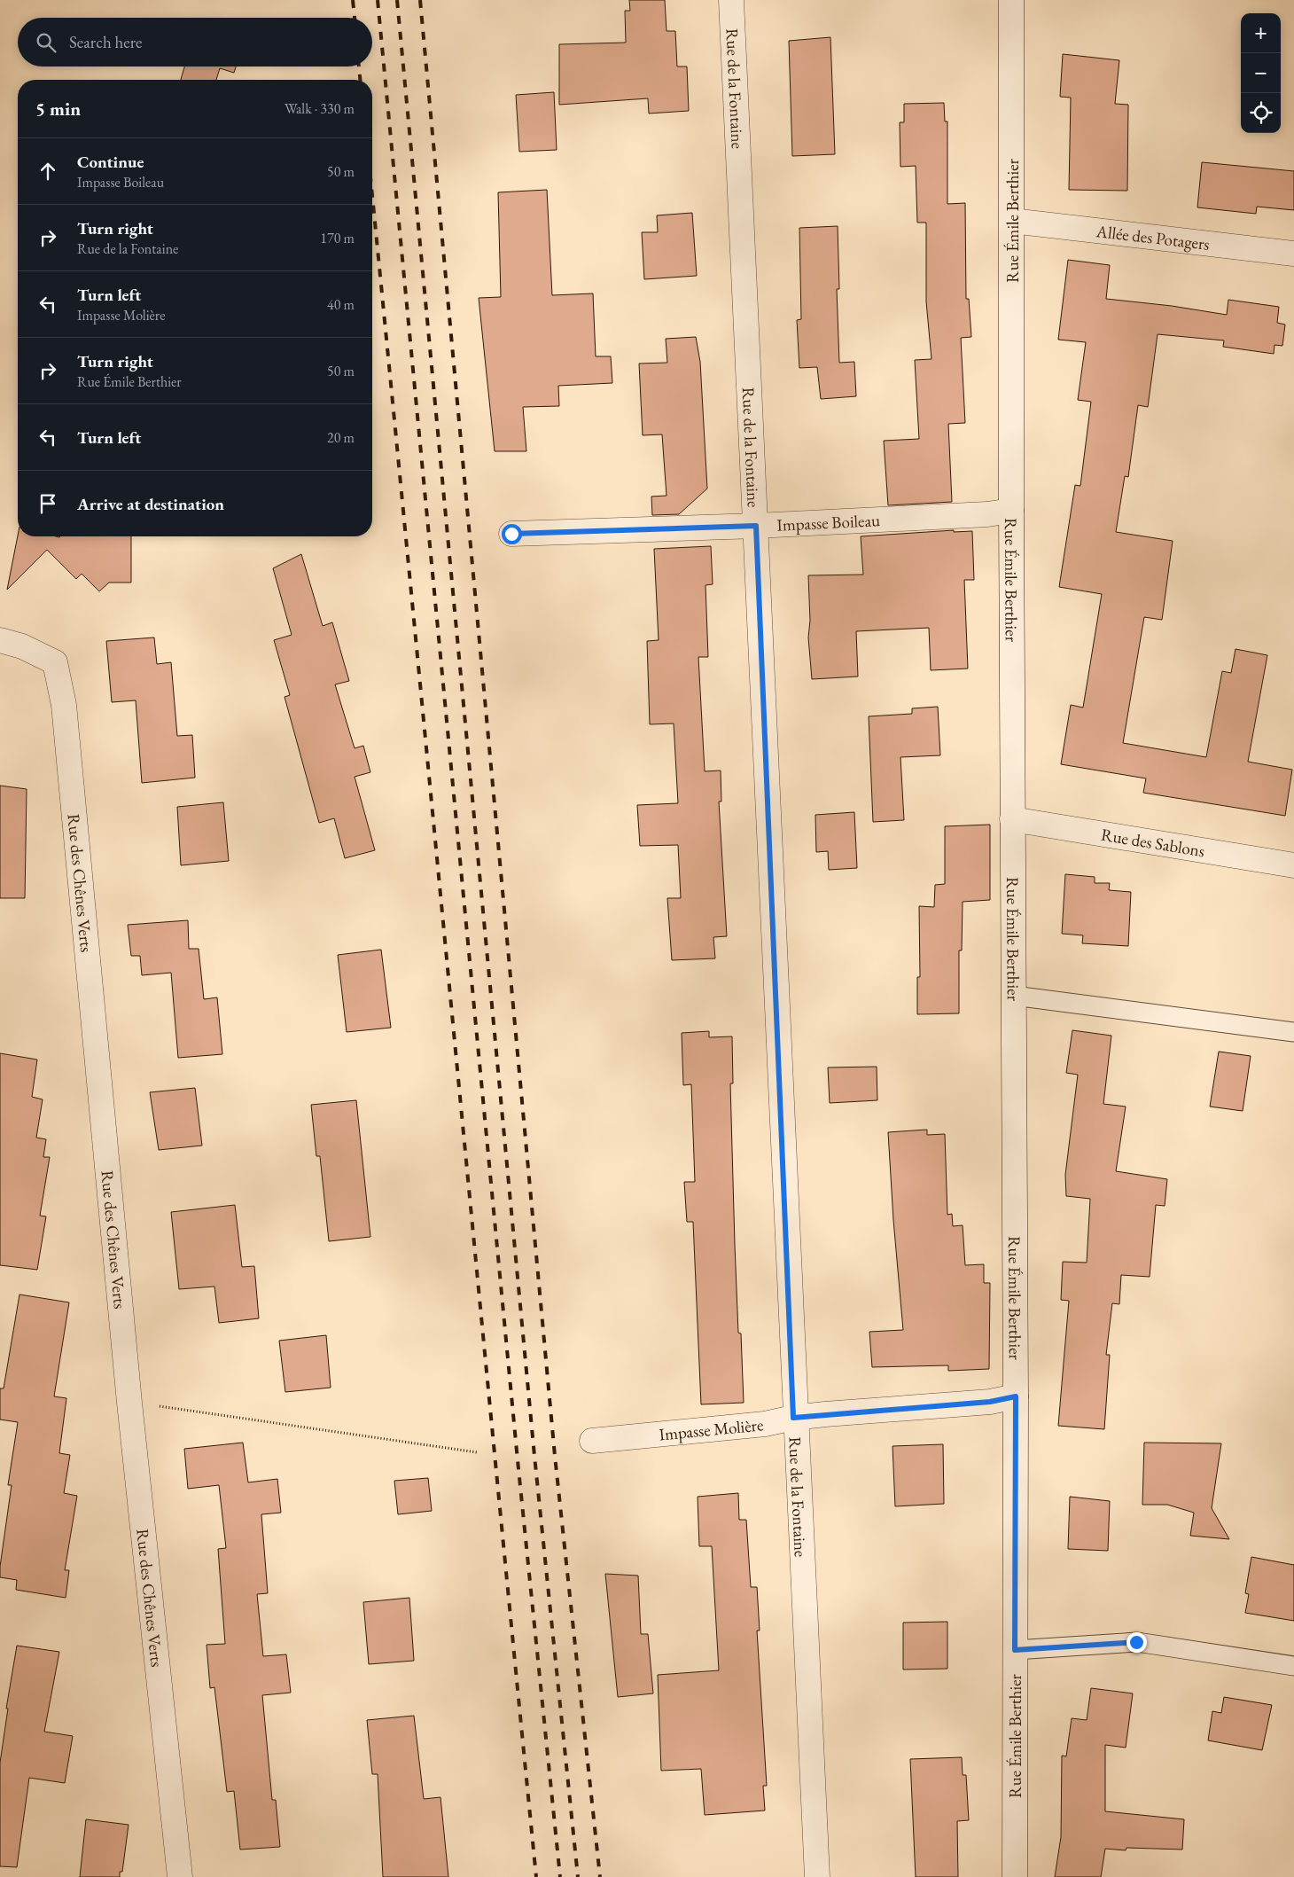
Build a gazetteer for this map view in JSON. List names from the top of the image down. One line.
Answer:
{"streets":{"street":["Rue de la Fontaine","Rue Émile Berthier","Allée des Potagers","Impasse Boileau","Rue des Sablons","Rue des Chênes Verts","Impasse Molière"]},"crossings":[["Rue de la Fontaine","Impasse Boileau"],["Rue de la Fontaine","Impasse Molière"],["Rue Émile Berthier","Allée des Potagers"],["Rue Émile Berthier","Impasse Boileau"],["Rue Émile Berthier","Rue des Sablons"],["Rue Émile Berthier","Impasse Molière"]],"page":{"map_buttons":["+","−"],"search":"Search here","heading":["5 min","Walk · 330 m"],"list":[["Continue","Impasse Boileau","50 m"],["Turn right","Rue de la Fontaine","170 m"],["Turn left","Impasse Molière","40 m"],["Turn right","Rue Émile Berthier","50 m"],["Turn left","20 m"],"Arrive at destination"]}}
